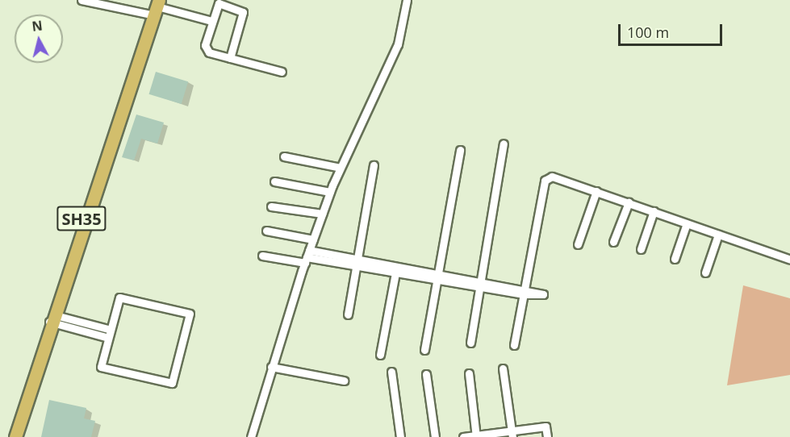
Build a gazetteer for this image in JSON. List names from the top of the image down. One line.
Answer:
{"streets":{"main road":["SH35"]},"scale_bar":"100 m","north":"top"}
